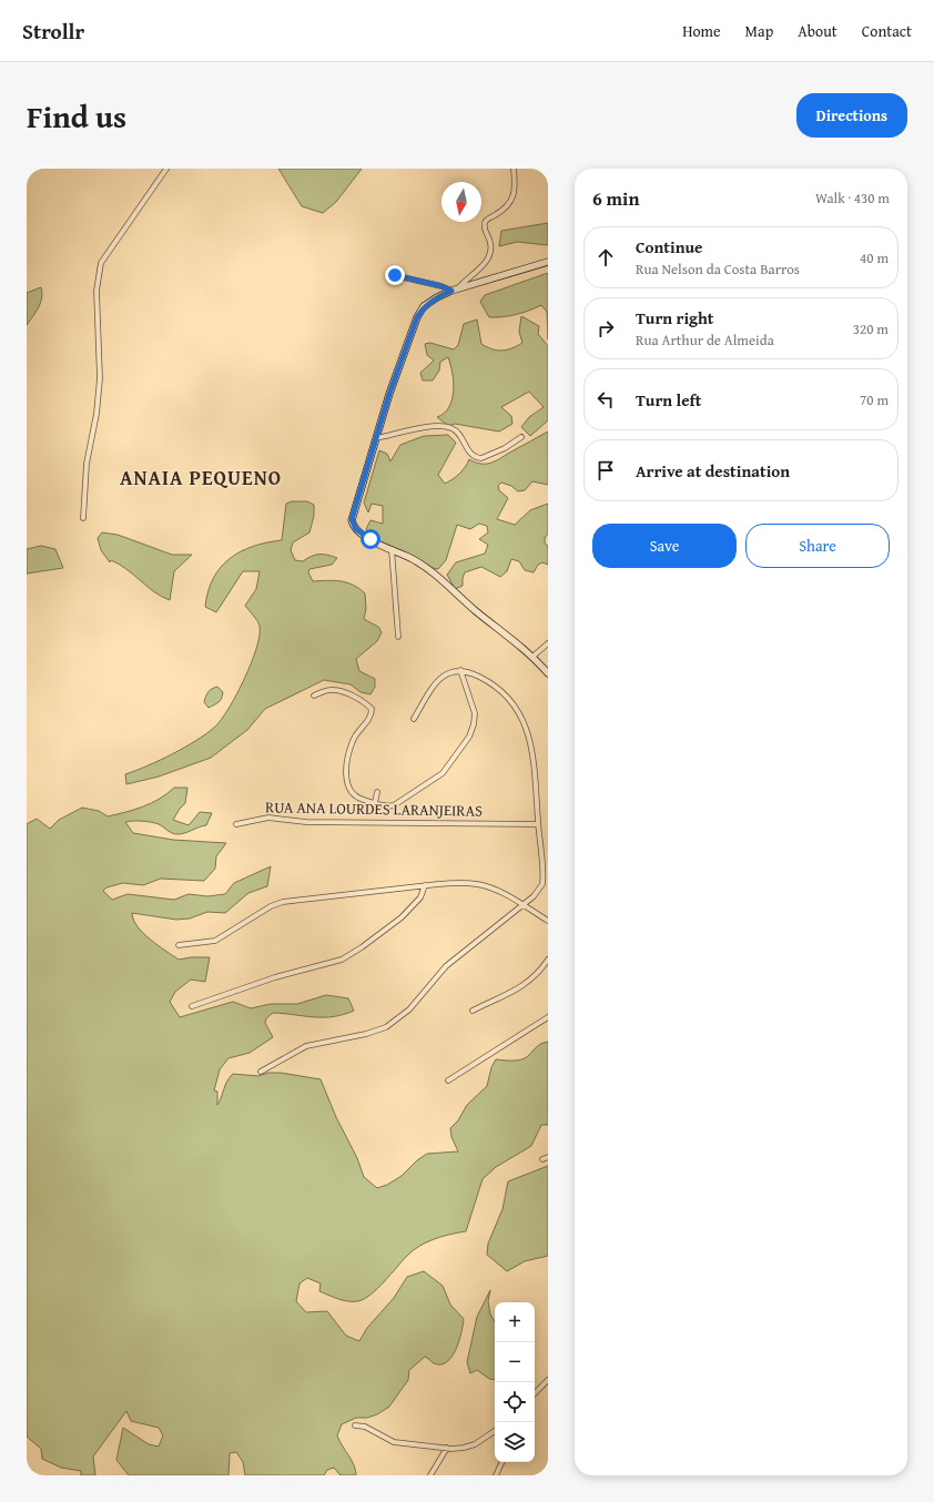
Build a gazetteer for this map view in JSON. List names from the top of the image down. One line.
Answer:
{"streets":{"street":["RUA ANA LOURDES LARANJEIRAS"]},"districts":["ANAIA PEQUENO"],"north":"bottom","page":{"header":"Strollr","nav":["Home","Map","About","Contact"],"title":"Find us","buttons":["Directions",["Save","Share"]],"heading":["6 min","Walk · 430 m"],"list":[["Continue","Rua Nelson da Costa Barros","40 m"],["Turn right","Rua Arthur de Almeida","320 m"],["Turn left","70 m"],"Arrive at destination"],"map_buttons":["+","−"]}}
